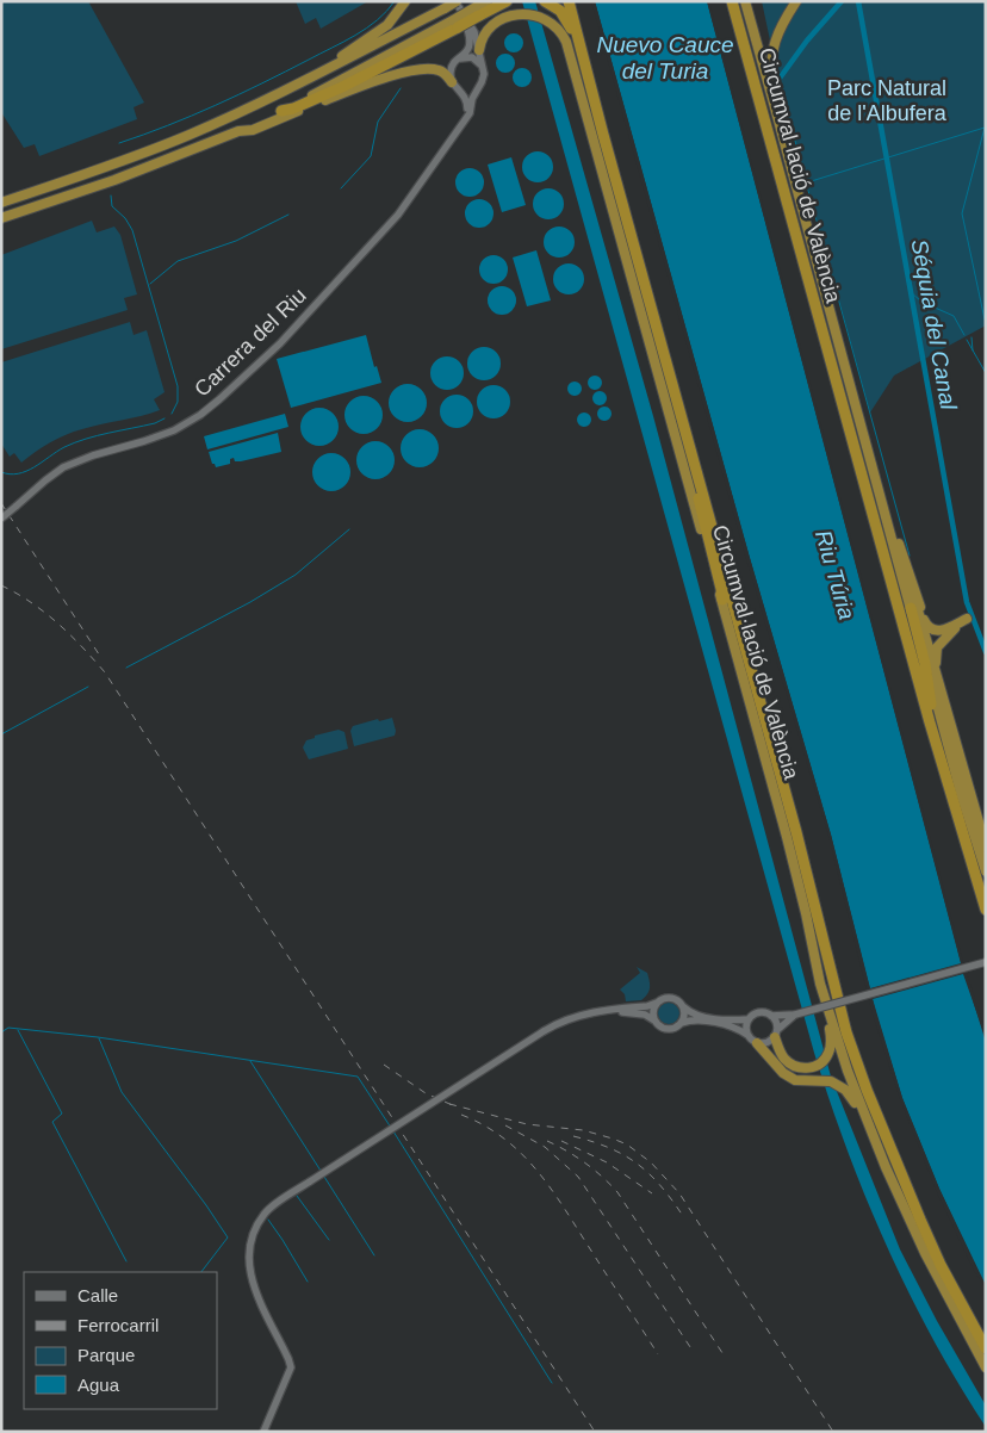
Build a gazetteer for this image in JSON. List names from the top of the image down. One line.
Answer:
{"streets":{"highway":["Circumval·lació de València"],"street":["Carrera del Riu"]},"water":["Nuevo Cauce del Turia","Séquia del Canal","Riu Túria"],"parks":["Parc Natural de l'Albufera"],"legend":["Calle","Ferrocarril","Parque","Agua"]}
